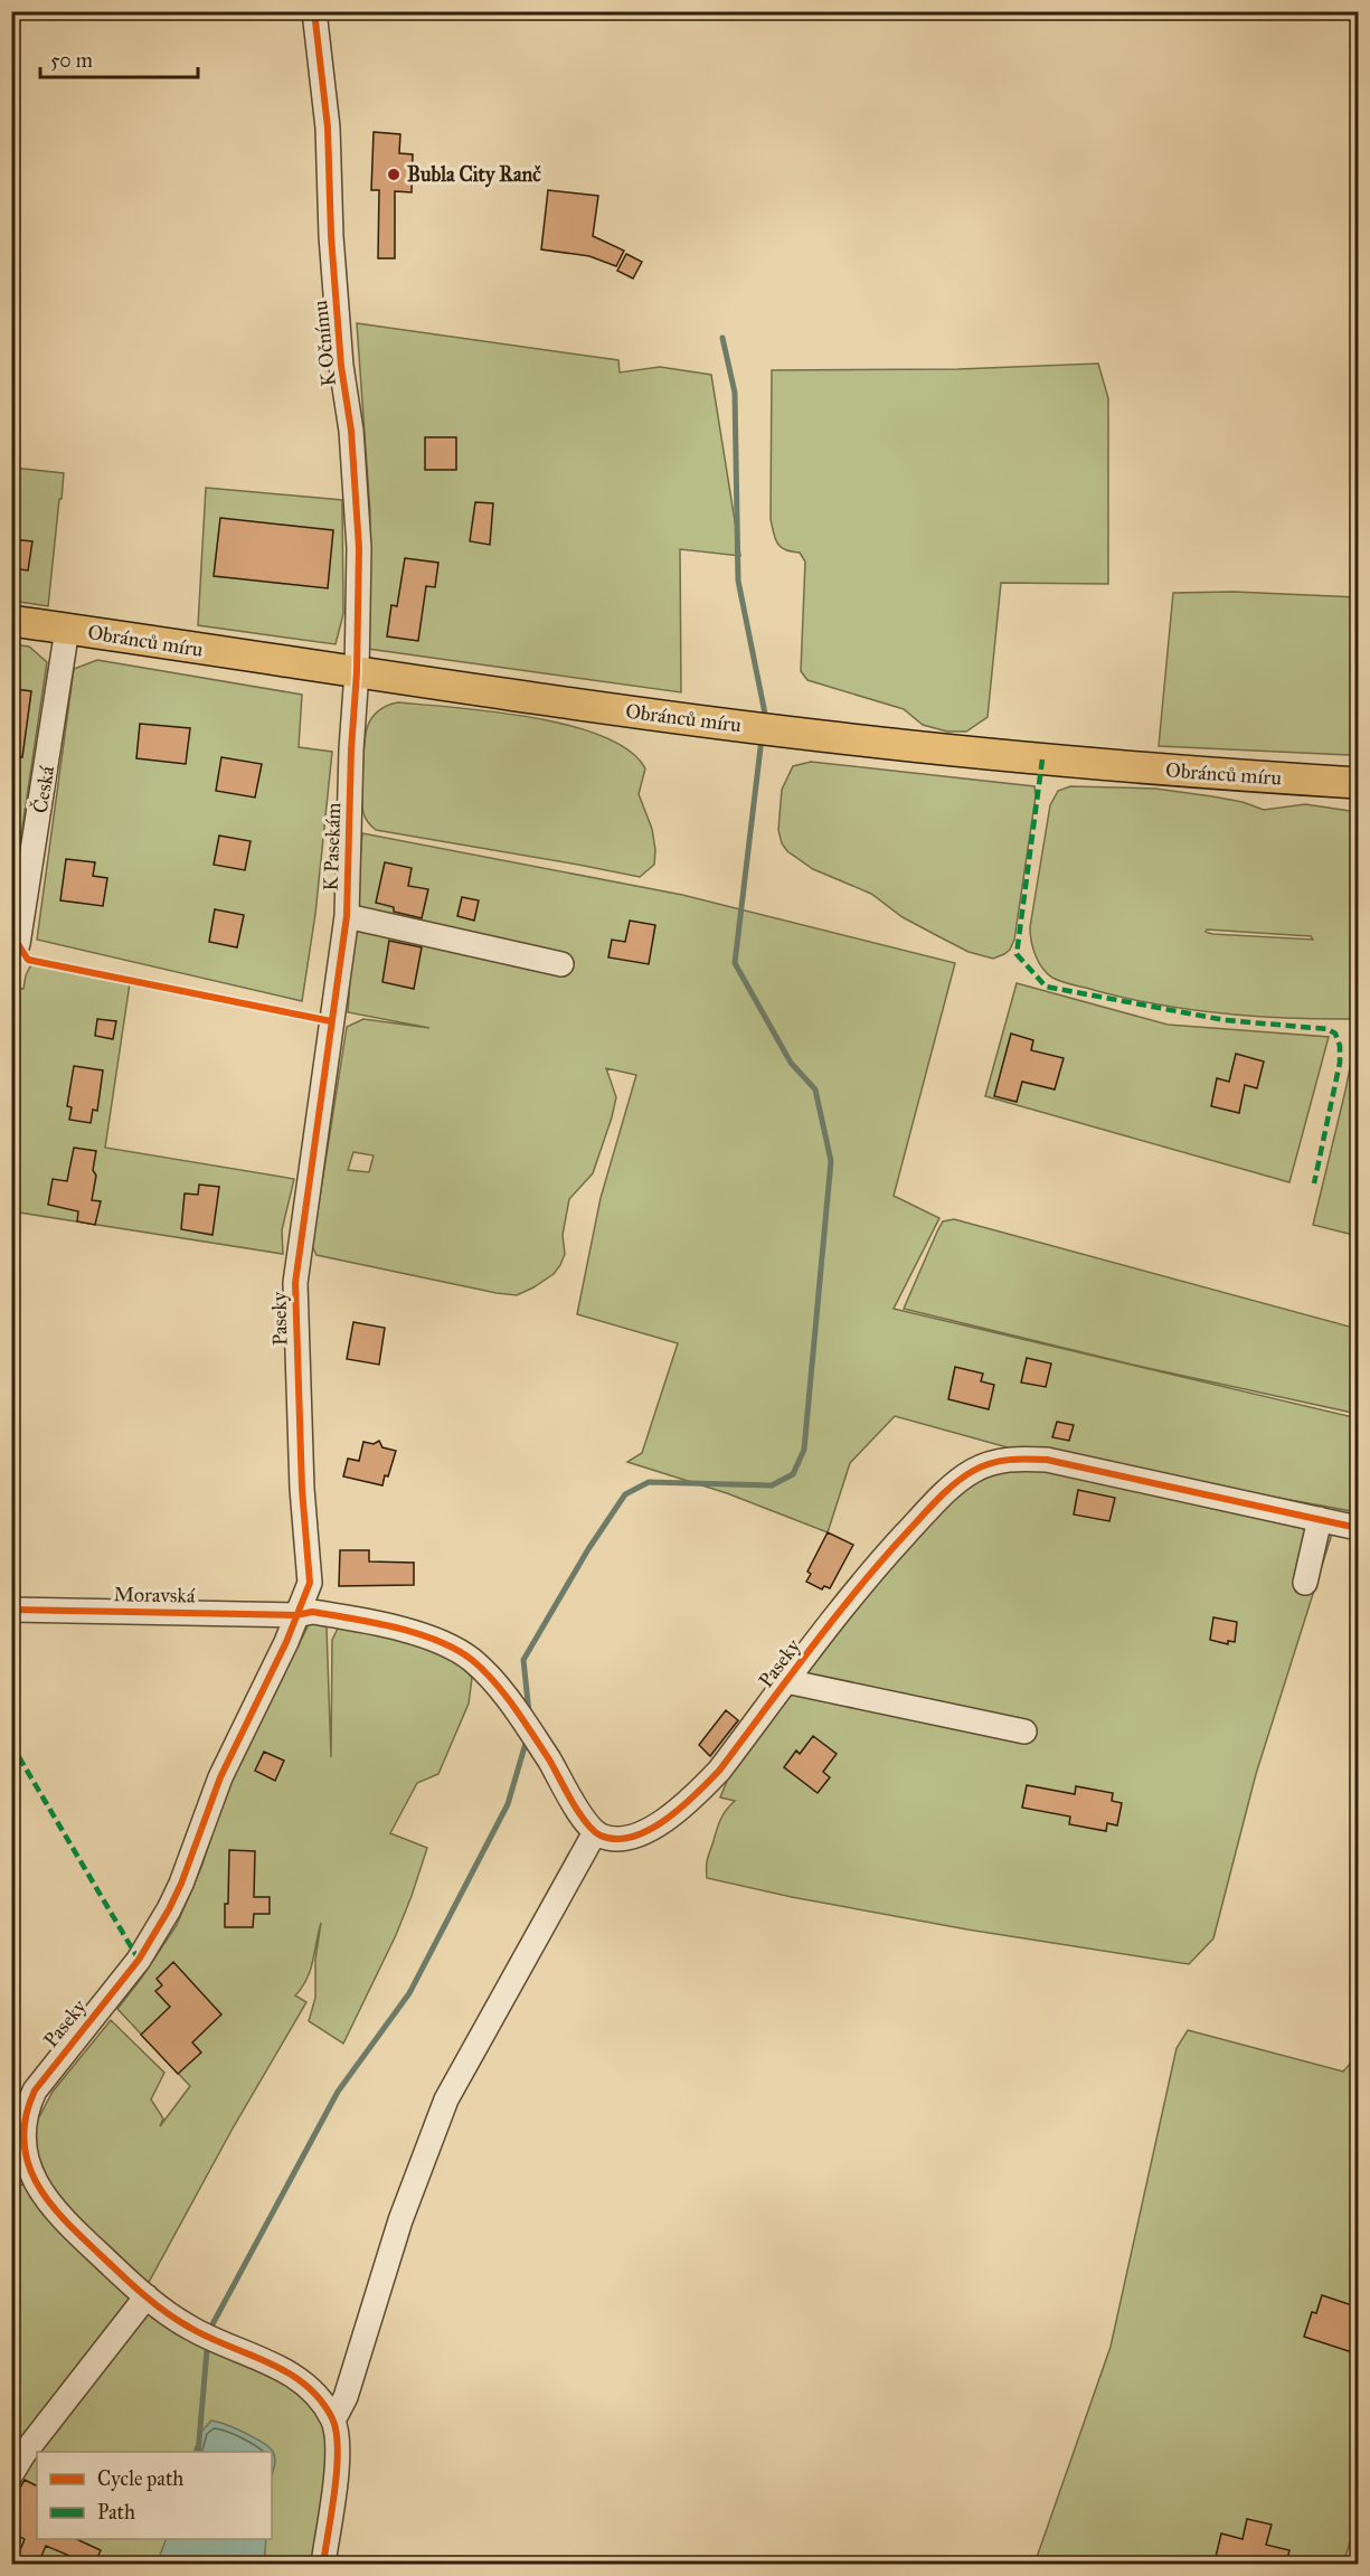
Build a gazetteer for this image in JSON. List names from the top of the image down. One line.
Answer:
{"streets":{"main road":["Obránců míru"],"street":["K Očnímu","Česká","K Pasekám","Paseky","Moravská"]},"crossings":[["K Očnímu","Obránců míru"],["K Očnímu","K Pasekám"],["Obránců míru","Česká"],["Obránců míru","K Pasekám"],["K Pasekám","Paseky"],["Paseky","Moravská"]],"places":["Bubla City Ranč"],"legend":["Cycle path","Path"],"scale_bar":"50 m"}
